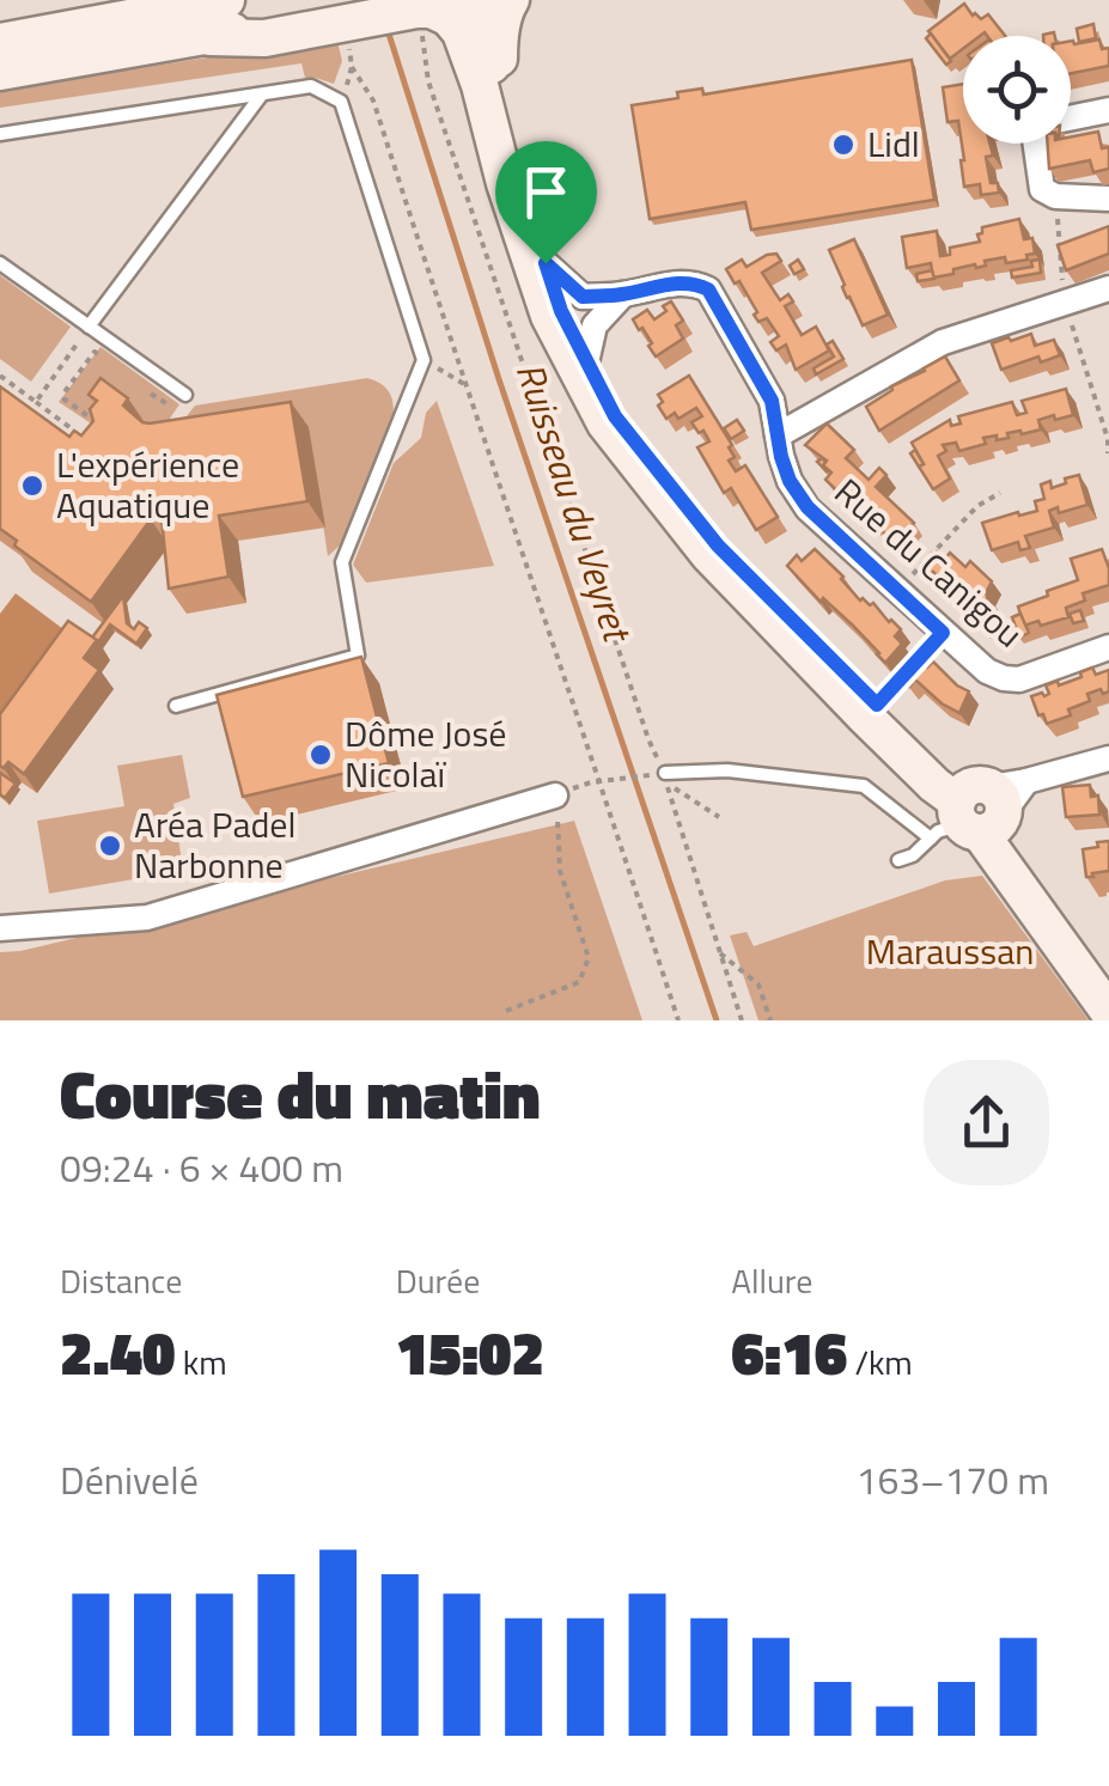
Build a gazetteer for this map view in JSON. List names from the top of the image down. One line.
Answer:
{"streets":{"street":["Rue du Canigou"]},"water":["Ruisseau du Veyret"],"parks":["Maraussan"],"places":["Lidl","L'expérience Aquatique","Dôme José Nicolaï","Aréa Padel Narbonne"],"page":{"heading":["Course du matin","09:24 · 6 × 400 m"],"stats":[["Distance","2.40 km"],["Durée","15:02"],["Allure","6:16 /km"]],"chart":["Dénivelé","163–170 m"]}}
